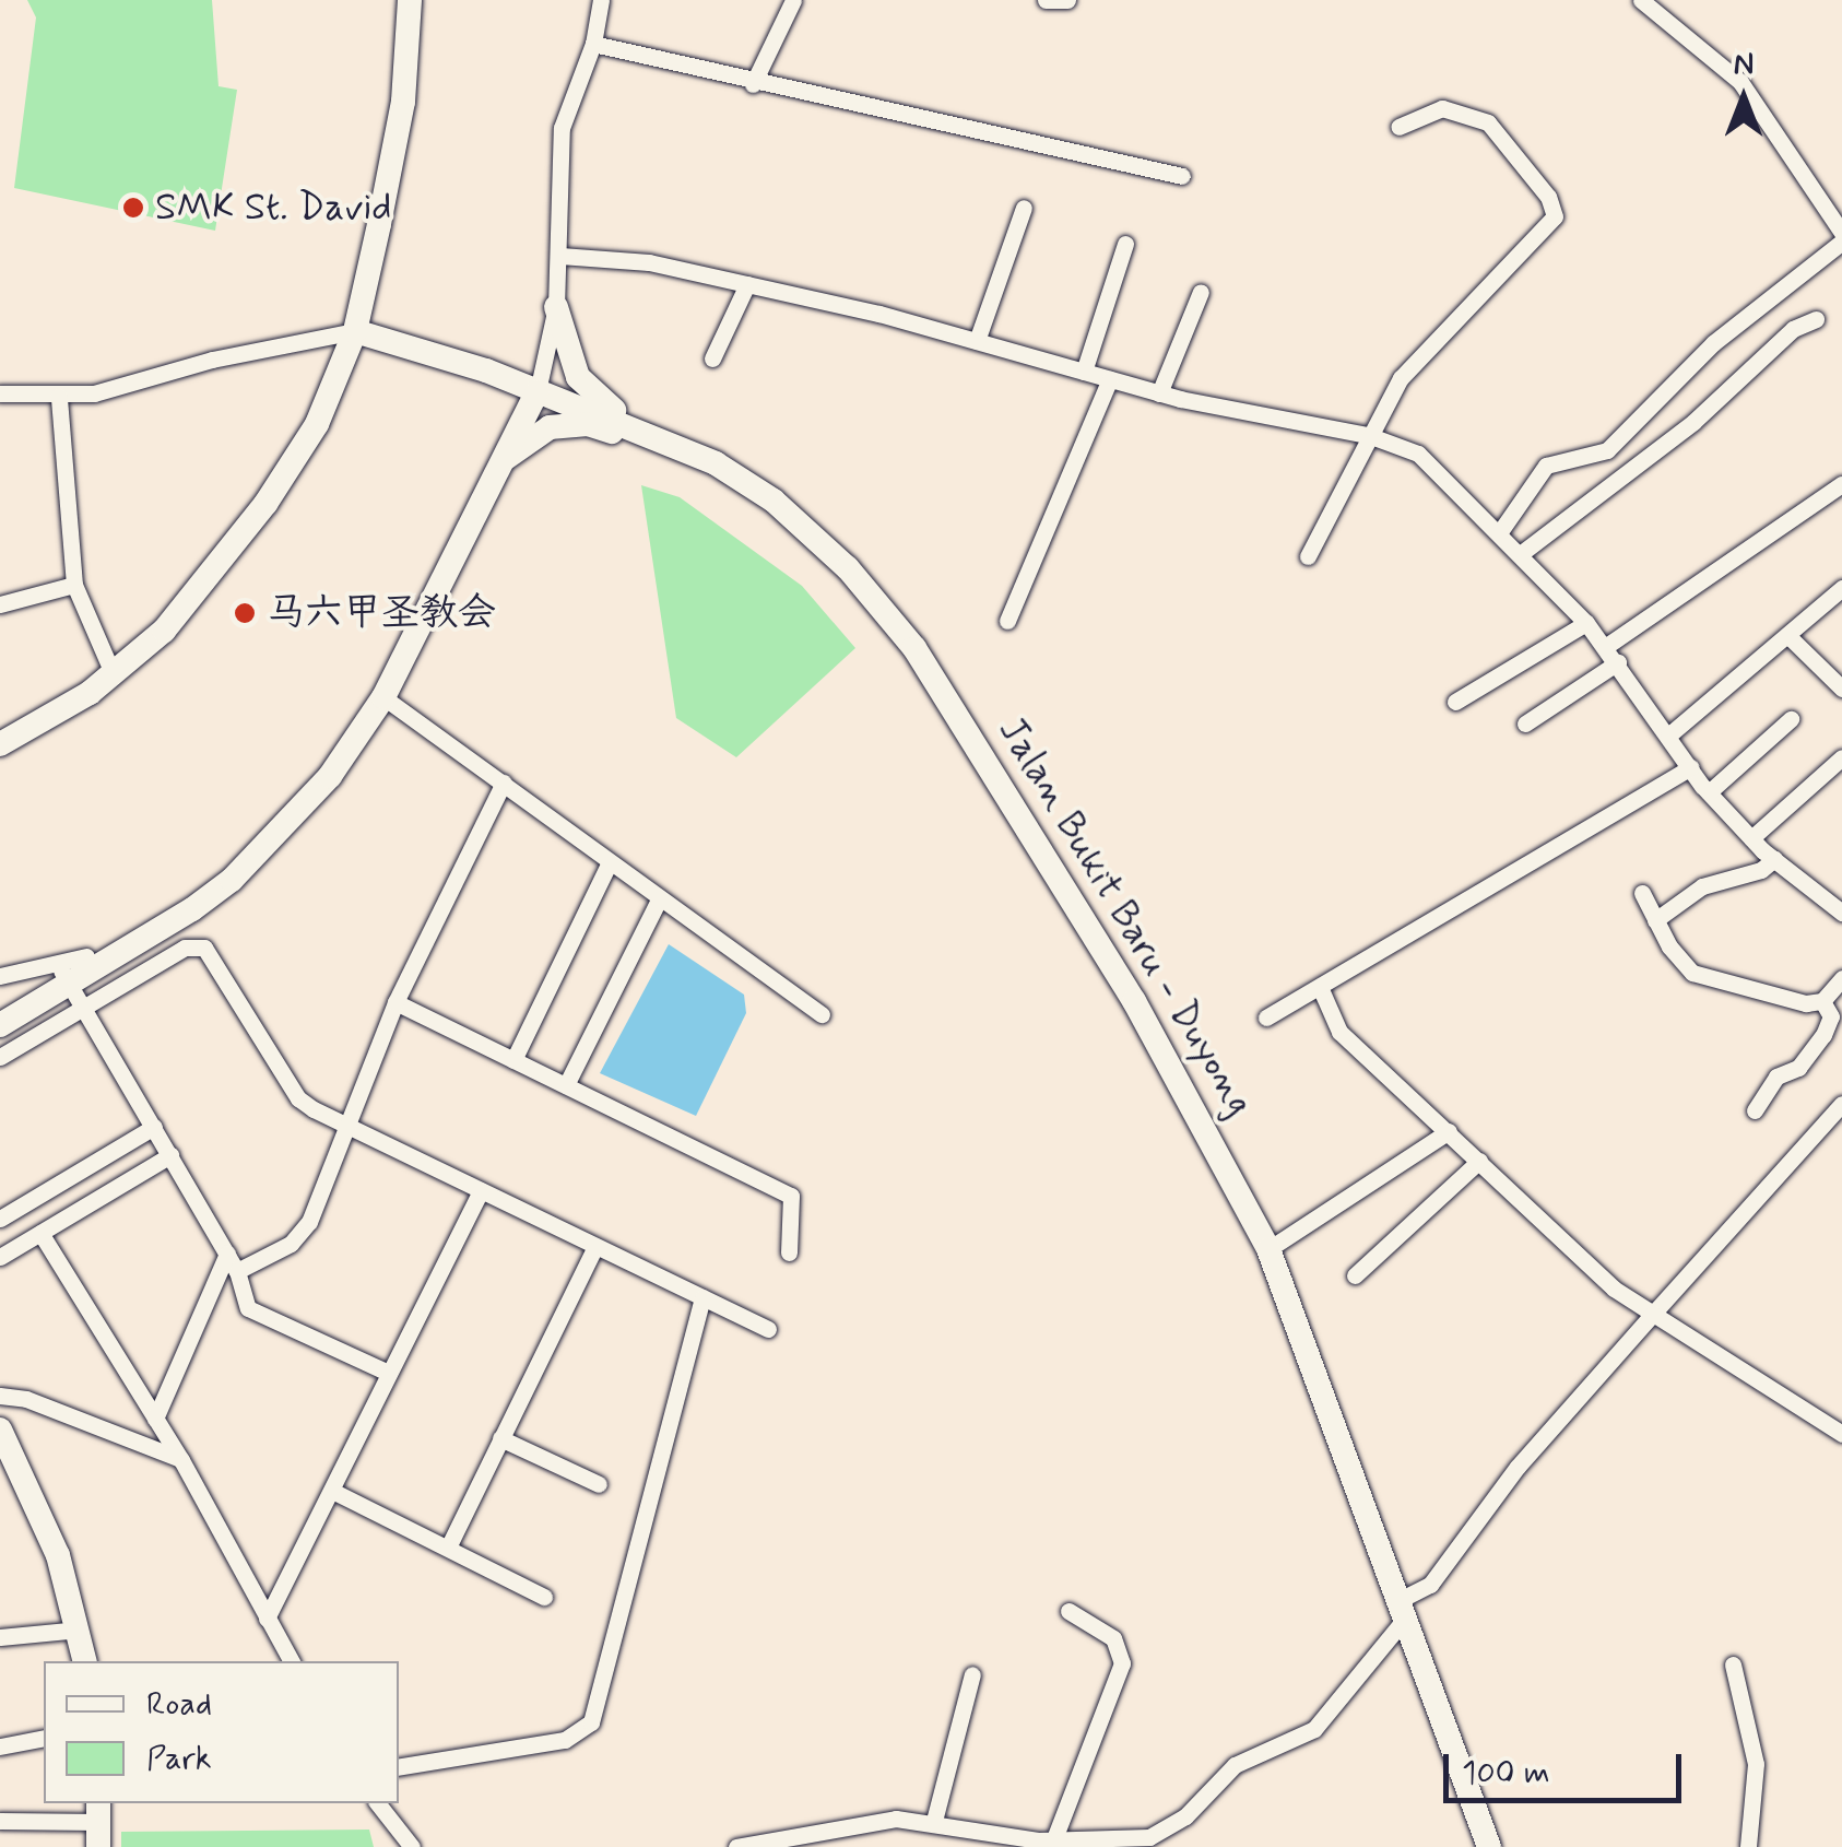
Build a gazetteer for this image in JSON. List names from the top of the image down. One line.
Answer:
{"streets":{"main road":["Jalan Bukit Baru - Duyong"]},"places":["SMK St. David","马六甲圣教会"],"legend":["Road","Park"],"scale_bar":"100 m","north":"top"}
